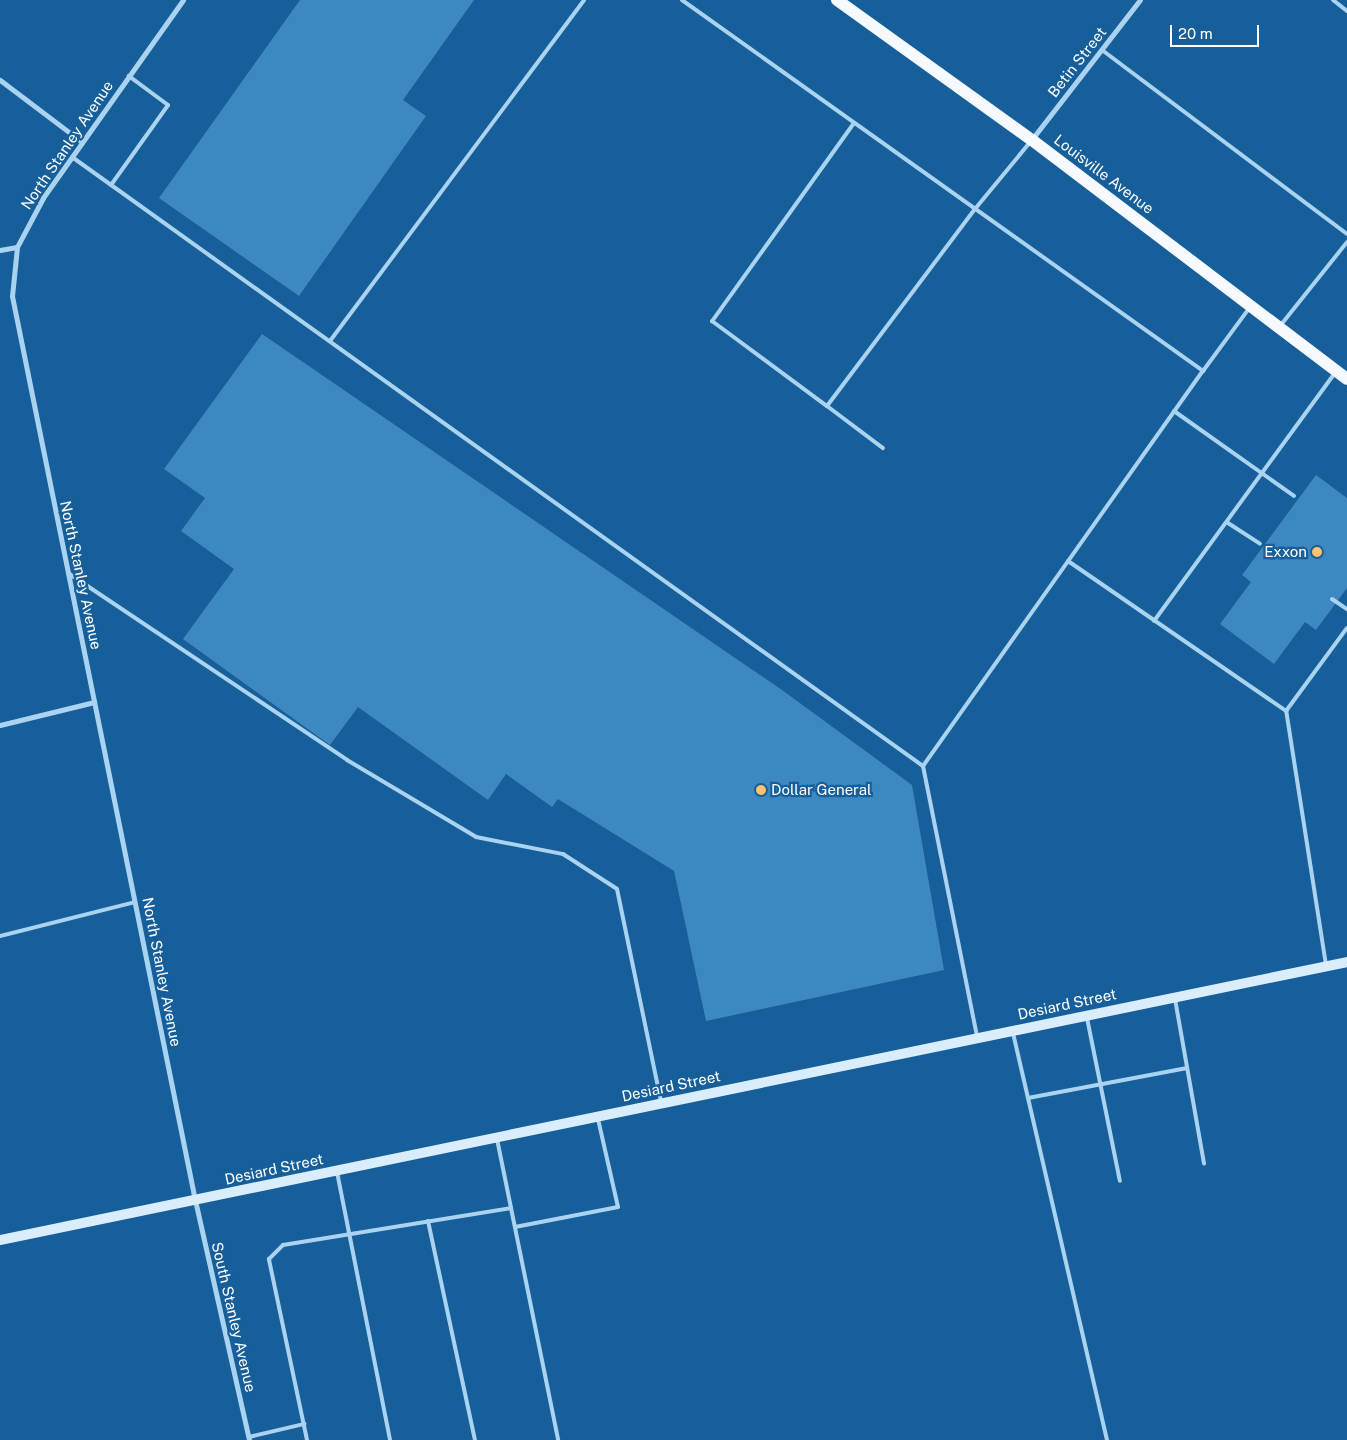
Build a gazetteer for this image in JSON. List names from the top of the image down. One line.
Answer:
{"streets":{"main road":["Louisville Avenue"],"street":["Betin Street","North Stanley Avenue","Desiard Street","South Stanley Avenue"]},"crossings":[["Betin Street","Louisville Avenue"],["North Stanley Avenue","Desiard Street"],["North Stanley Avenue","South Stanley Avenue"],["Desiard Street","South Stanley Avenue"]],"places":["Exxon","Dollar General"],"scale_bar":"20 m"}
